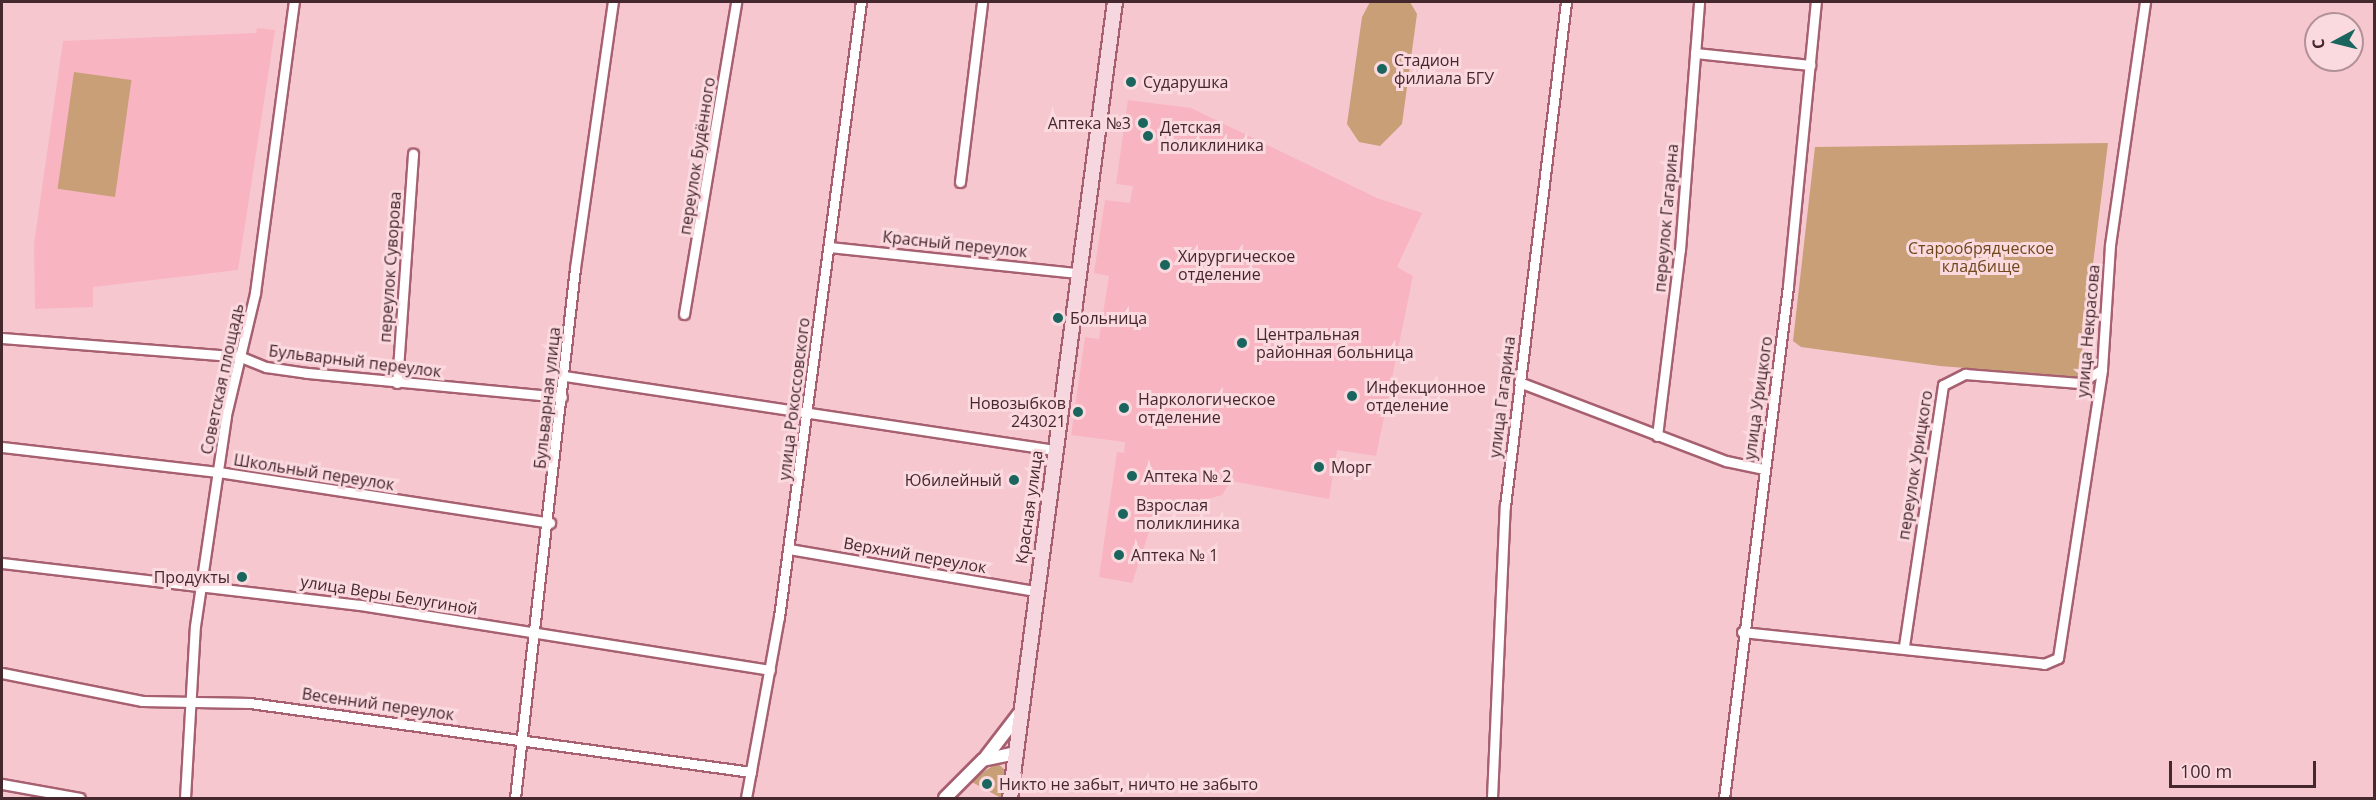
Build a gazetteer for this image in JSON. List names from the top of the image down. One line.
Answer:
{"streets":{"main road":["Красная улица"],"street":["переулок Будённого","переулок Гагарина","Красный переулок","переулок Суворова","улица Некрасова","Бульварный переулок","Советская площадь","улица Гагарина","Бульварная улица","улица Урицкого","улица Рокоссовского","переулок Урицкого","Школьный переулок","Верхний переулок","улица Веры Белугиной","Весенний переулок"]},"crossings":[["Красный переулок","улица Рокоссовского"],["Красный переулок","Красная улица"],["переулок Суворова","Бульварный переулок"],["улица Некрасова","переулок Урицкого"],["Бульварный переулок","Советская площадь"],["Бульварный переулок","Бульварная улица"],["Советская площадь","Школьный переулок"],["Советская площадь","улица Веры Белугиной"],["Советская площадь","Весенний переулок"],["Бульварная улица","Школьный переулок"],["Бульварная улица","улица Веры Белугиной"],["Бульварная улица","Весенний переулок"],["улица Рокоссовского","Верхний переулок"],["улица Рокоссовского","улица Веры Белугиной"],["улица Рокоссовского","Весенний переулок"],["Красная улица","Верхний переулок"]],"parks":["Старообрядческое кладбище"],"places":["Стадион филиала БГУ","Сударушка","Аптека №3","Детская поликлиника","Хирургическое отделение","Больница","Центральная районная больница","Инфекционное отделение","Наркологическое отделение","Новозыбков 243021","Морг","Аптека № 2","Юбилейный","Взрослая поликлиника","Аптека № 1","Продукты","Никто не забыт, ничто не забыто"],"scale_bar":"100 m","north":"left"}
